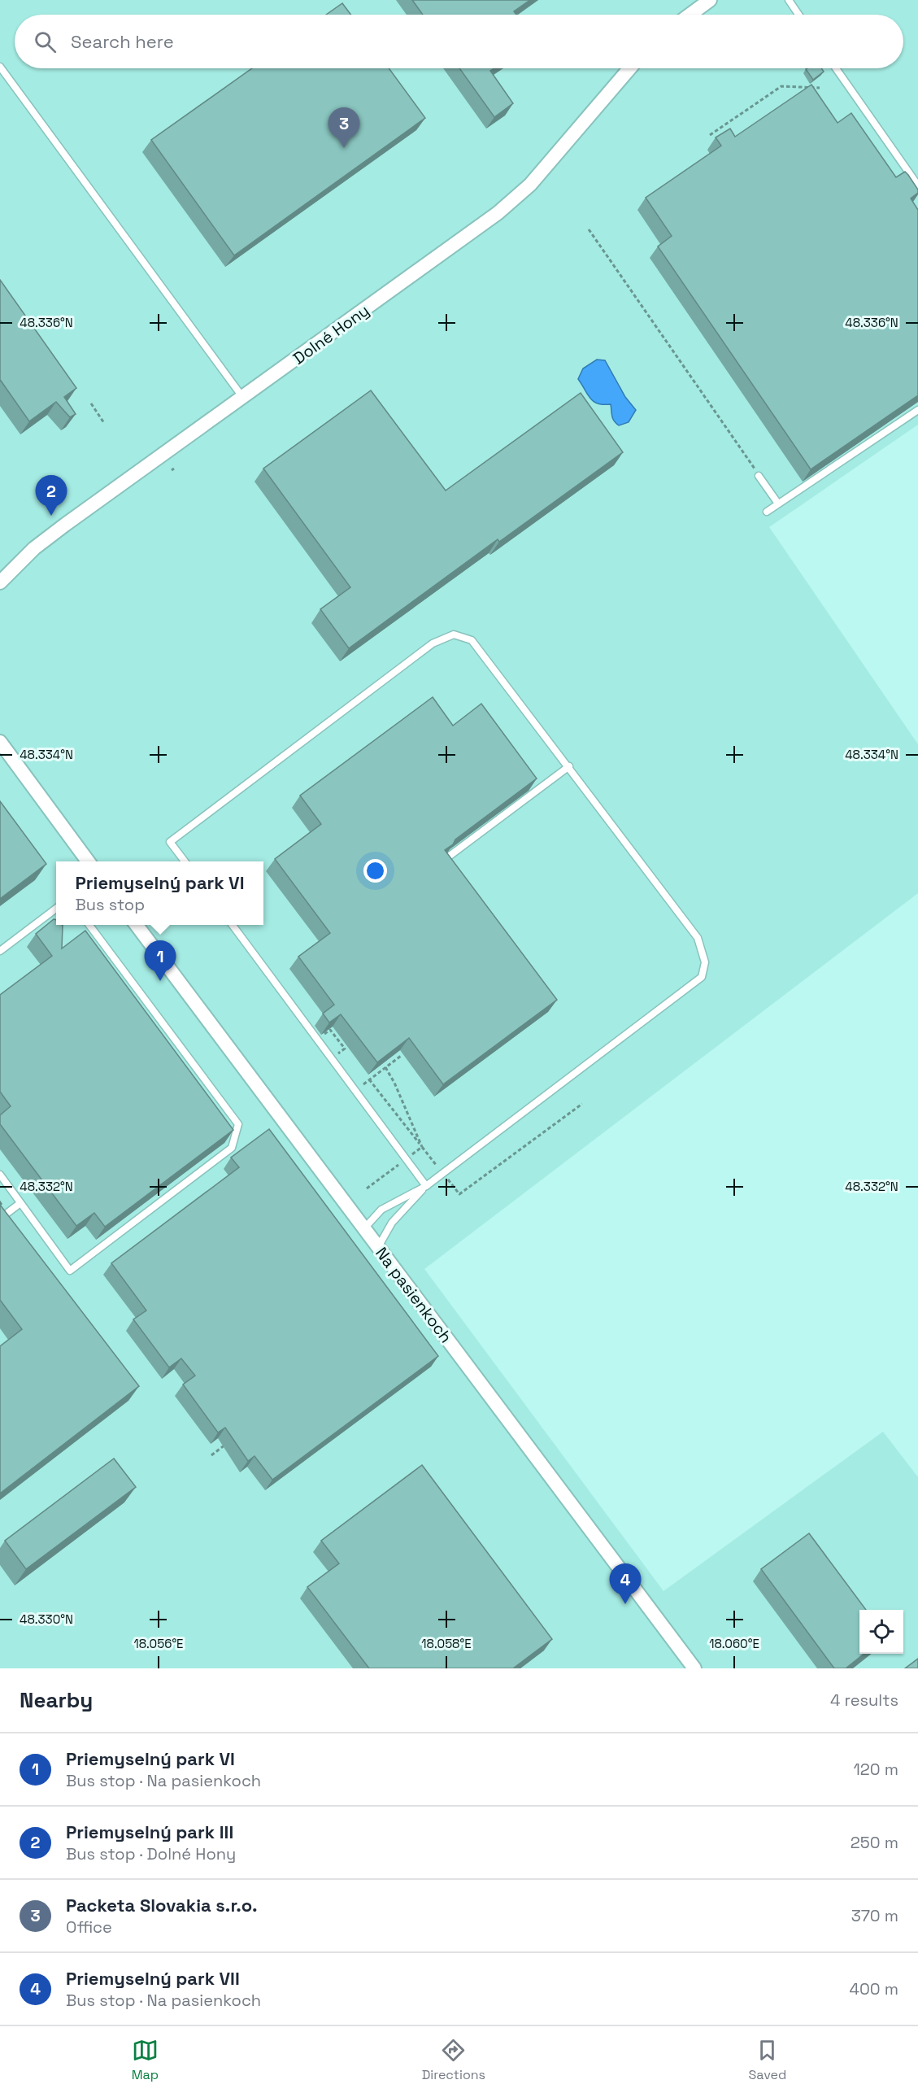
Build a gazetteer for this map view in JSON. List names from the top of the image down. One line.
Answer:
{"streets":{"street":["Dolné Hony","Na pasienkoch"]},"page":{"search":"Search here","pins":["3","2","1","4"],"popup":["Priemyselný park VI","Bus stop"],"heading":["Nearby","4 results"],"list":[{"mark":"1","name":"Priemyselný park VI","note":"Bus stop · Na pasienkoch","value":"120 m"},{"mark":"2","name":"Priemyselný park III","note":"Bus stop · Dolné Hony","value":"250 m"},{"mark":"3","name":"Packeta Slovakia s.r.o.","note":"Office","value":"370 m"},{"mark":"4","name":"Priemyselný park VII","note":"Bus stop · Na pasienkoch","value":"400 m"}],"nav":["Map","Directions","Saved"]},"coordinates":["48.336°N","48.334°N","48.332°N","48.330°N","18.056°E","18.058°E","18.060°E"]}
